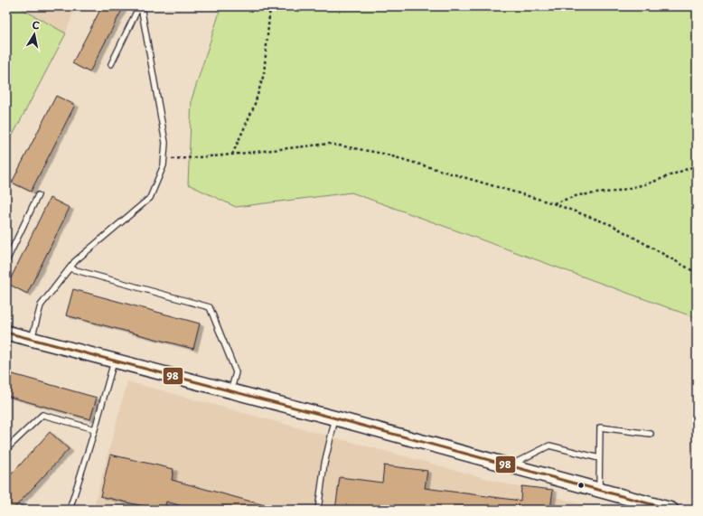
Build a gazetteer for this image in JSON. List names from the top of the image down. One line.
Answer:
{"lines":["transit line 98"],"north":"top"}
